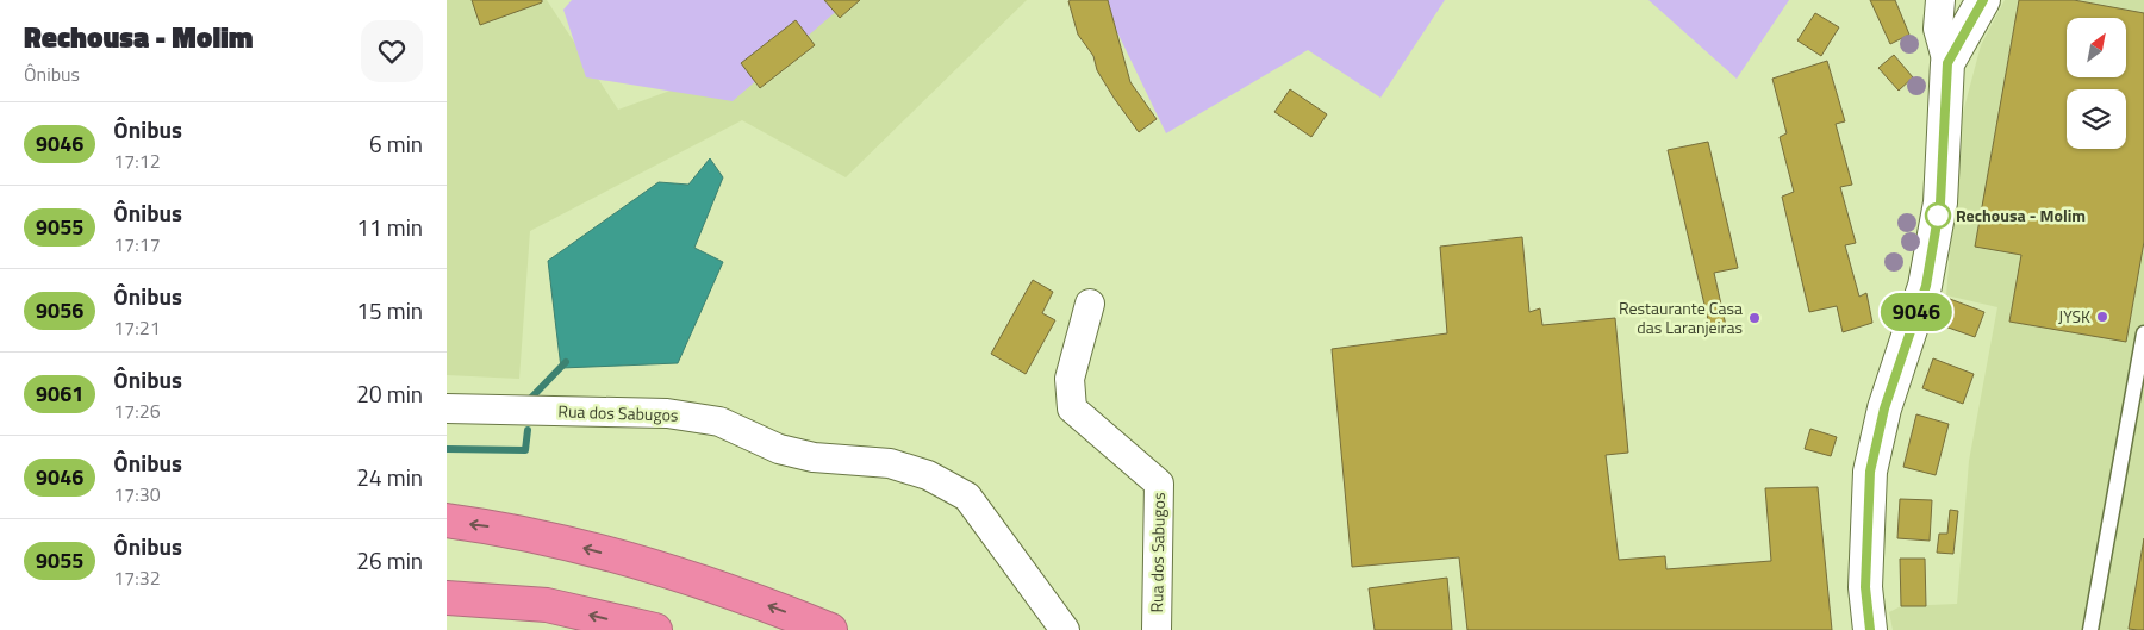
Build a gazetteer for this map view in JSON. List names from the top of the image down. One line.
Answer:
{"streets":{"street":["Rua dos Sabugos"]},"places":["Rechousa - Molim","JYSK","Restaurante Casa das Laranjeiras"],"lines":["bus line 9046"],"north":"top right","page":{"heading":["Rechousa - Molim","Ônibus"],"on_map":"9046","list":[{"mark":"9046","name":"Ônibus","note":"17:12","value":"6 min"},{"mark":"9055","name":"Ônibus","note":"17:17","value":"11 min"},{"mark":"9056","name":"Ônibus","note":"17:21","value":"15 min"},{"mark":"9061","name":"Ônibus","note":"17:26","value":"20 min"},{"mark":"9046","name":"Ônibus","note":"17:30","value":"24 min"},{"mark":"9055","name":"Ônibus","note":"17:32","value":"26 min"}]}}
